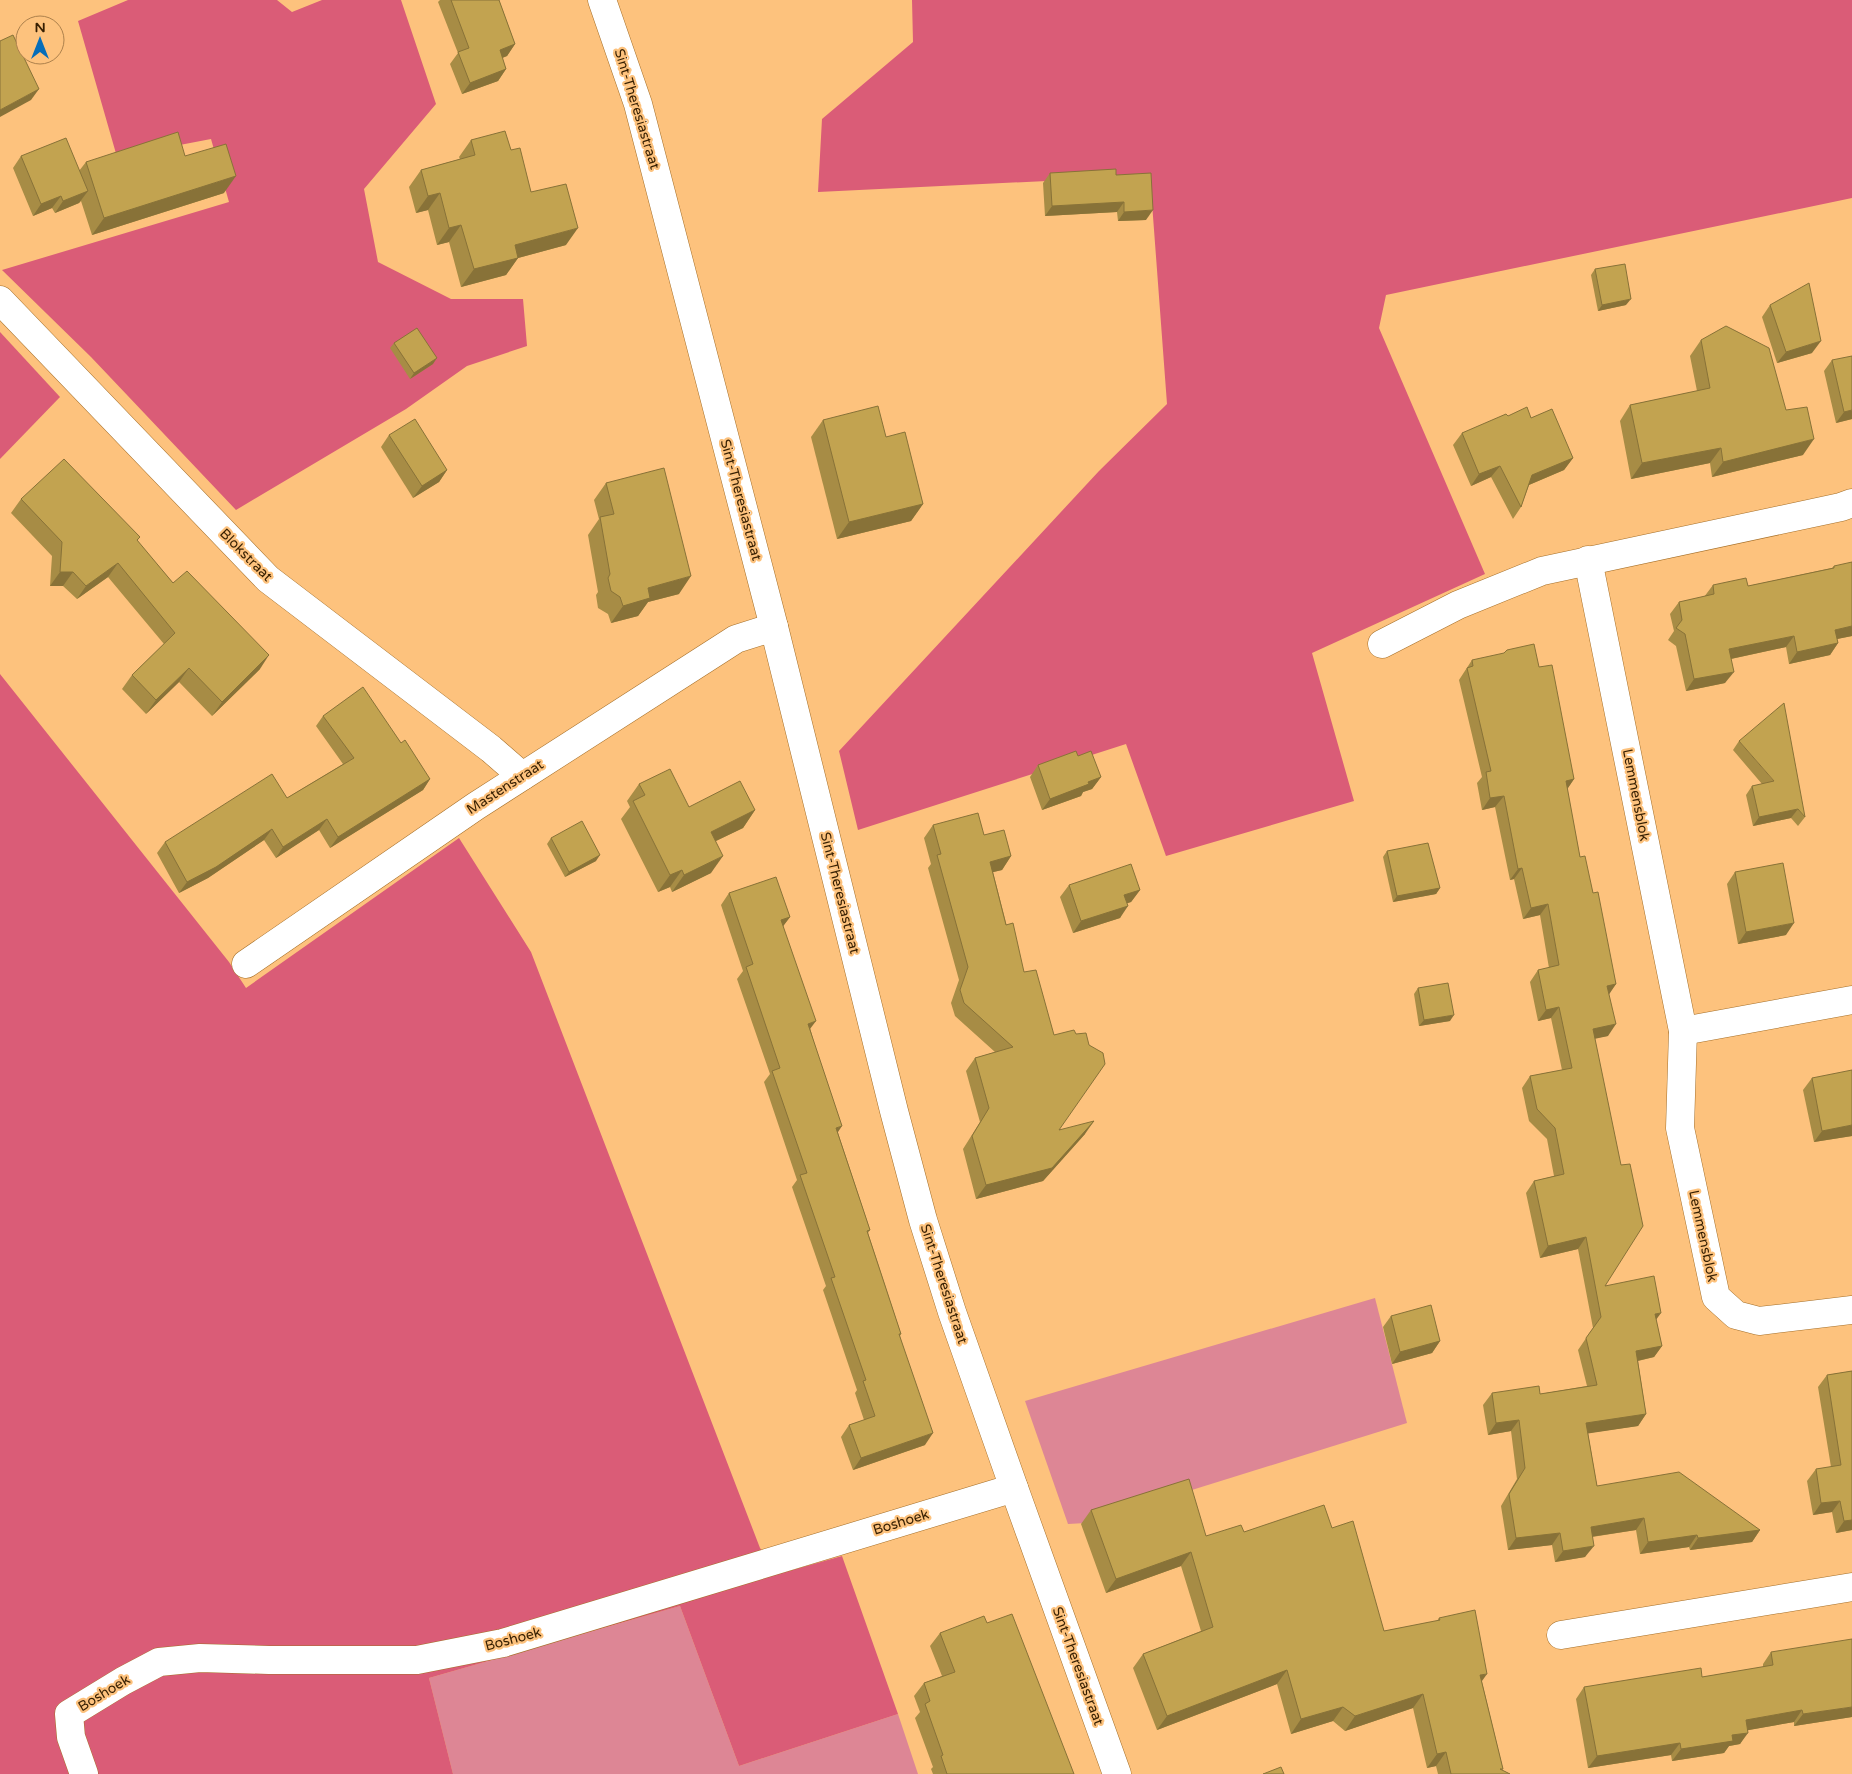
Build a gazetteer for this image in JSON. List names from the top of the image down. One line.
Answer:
{"streets":{"street":["Sint-Theresiastraat","Blokstraat","Mastenstraat","Lemmensblok","Boshoek"]},"crossings":[["Sint-Theresiastraat","Mastenstraat"],["Sint-Theresiastraat","Boshoek"],["Blokstraat","Mastenstraat"]],"north":"top"}
